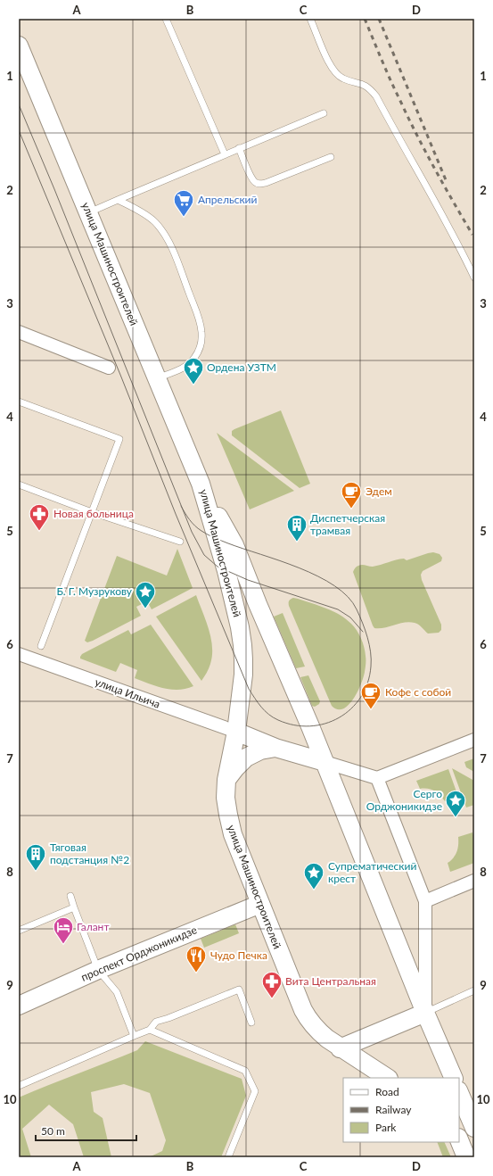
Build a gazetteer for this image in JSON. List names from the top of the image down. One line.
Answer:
{"streets":{"main road":["улица Машиностроителей","проспект Орджоникидзе"],"street":["улица Ильича"]},"crossings":[["улица Машиностроителей","улица Ильича"],["улица Машиностроителей","проспект Орджоникидзе"]],"places":{"supermarket":["Апрельский"],"place":["Ордена УЗТМ","Б. Г. Музрукову","Серго Орджоникидзе","Супрематический крест"],"cafe":["Эдем","Кофе с собой"],"pharmacy":["Новая больница","Вита Центральная"],"building":["Диспетчерская трамвая","Тяговая подстанция №2"],"hotel":["Галант"],"restaurant":["Чудо Печка"]},"legend":["Road","Railway","Park"],"scale_bar":"50 m","grid":{"columns":["A","B","C","D"],"rows":["1","2","3","4","5","6","7","8","9","10"]}}
